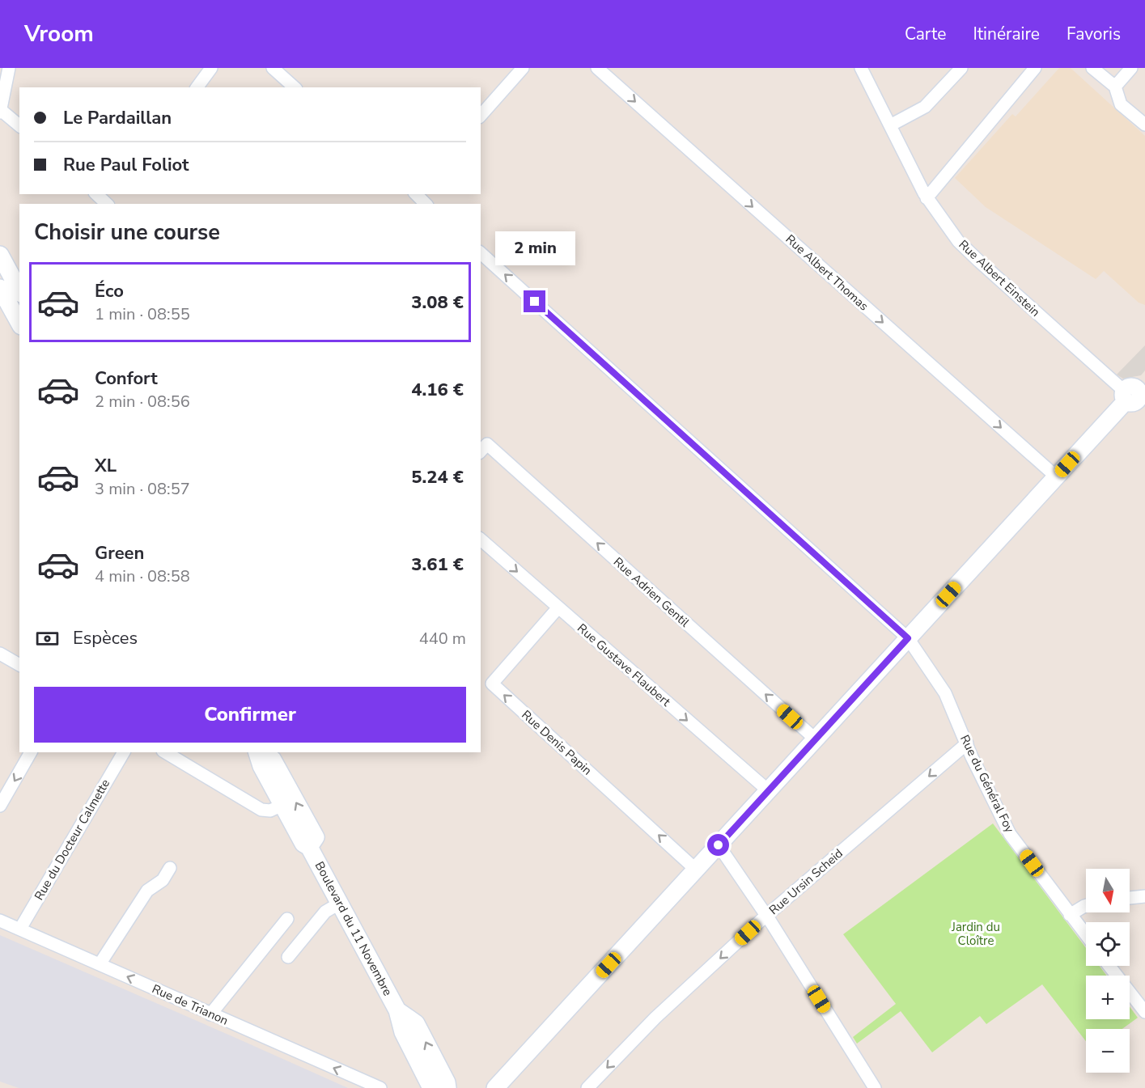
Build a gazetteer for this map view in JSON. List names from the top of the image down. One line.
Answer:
{"streets":{"street":["Rue Albert Thomas","Rue Albert Einstein","Rue Adrien Gentil","Rue Gustave Flaubert","Rue Denis Papin","Rue du Général Foy","Rue du Docteur Calmette","Rue Ursin Scheid","Boulevard du 11 Novembre","Rue de Trianon"]},"crossings":[["Rue Gustave Flaubert","Rue Denis Papin"],["Rue du Général Foy","Rue Ursin Scheid"],["Rue du Docteur Calmette","Rue de Trianon"]],"one_way":["Rue Albert Thomas","Rue Adrien Gentil","Rue Gustave Flaubert","Rue du Général Foy","Rue de Trianon"],"parks":["Jardin du Cloître"],"north":"bottom","page":{"header":"Vroom","nav":["Carte","Itinéraire","Favoris"],"banner":["Le Pardaillan","Rue Paul Foliot"],"heading":"Choisir une course","bubble":"2 min","list":[{"name":"Éco","note":"1 min · 08:55","value":"3.08 €"},{"name":"Confort","note":"2 min · 08:56","value":"4.16 €"},{"name":"XL","note":"3 min · 08:57","value":"5.24 €"},{"name":"Green","note":"4 min · 08:58","value":"3.61 €"}],"pay":["Espèces","440 m"],"buttons":"Confirmer","map_buttons":["+","−"]}}
